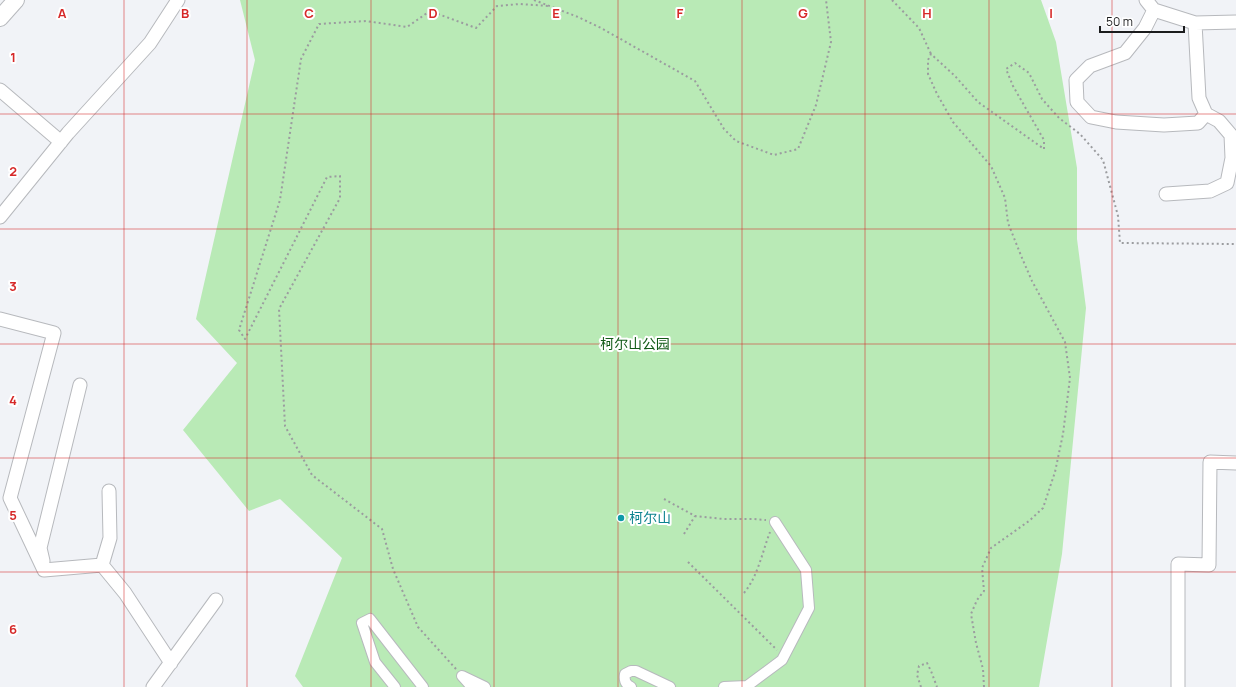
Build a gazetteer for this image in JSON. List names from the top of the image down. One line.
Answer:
{"parks":["柯尔山公园"],"places":["柯尔山"],"scale_bar":"50 m","grid":{"columns":["A","B","C","D","E","F","G","H","I"],"rows":["1","2","3","4","5","6"]}}
